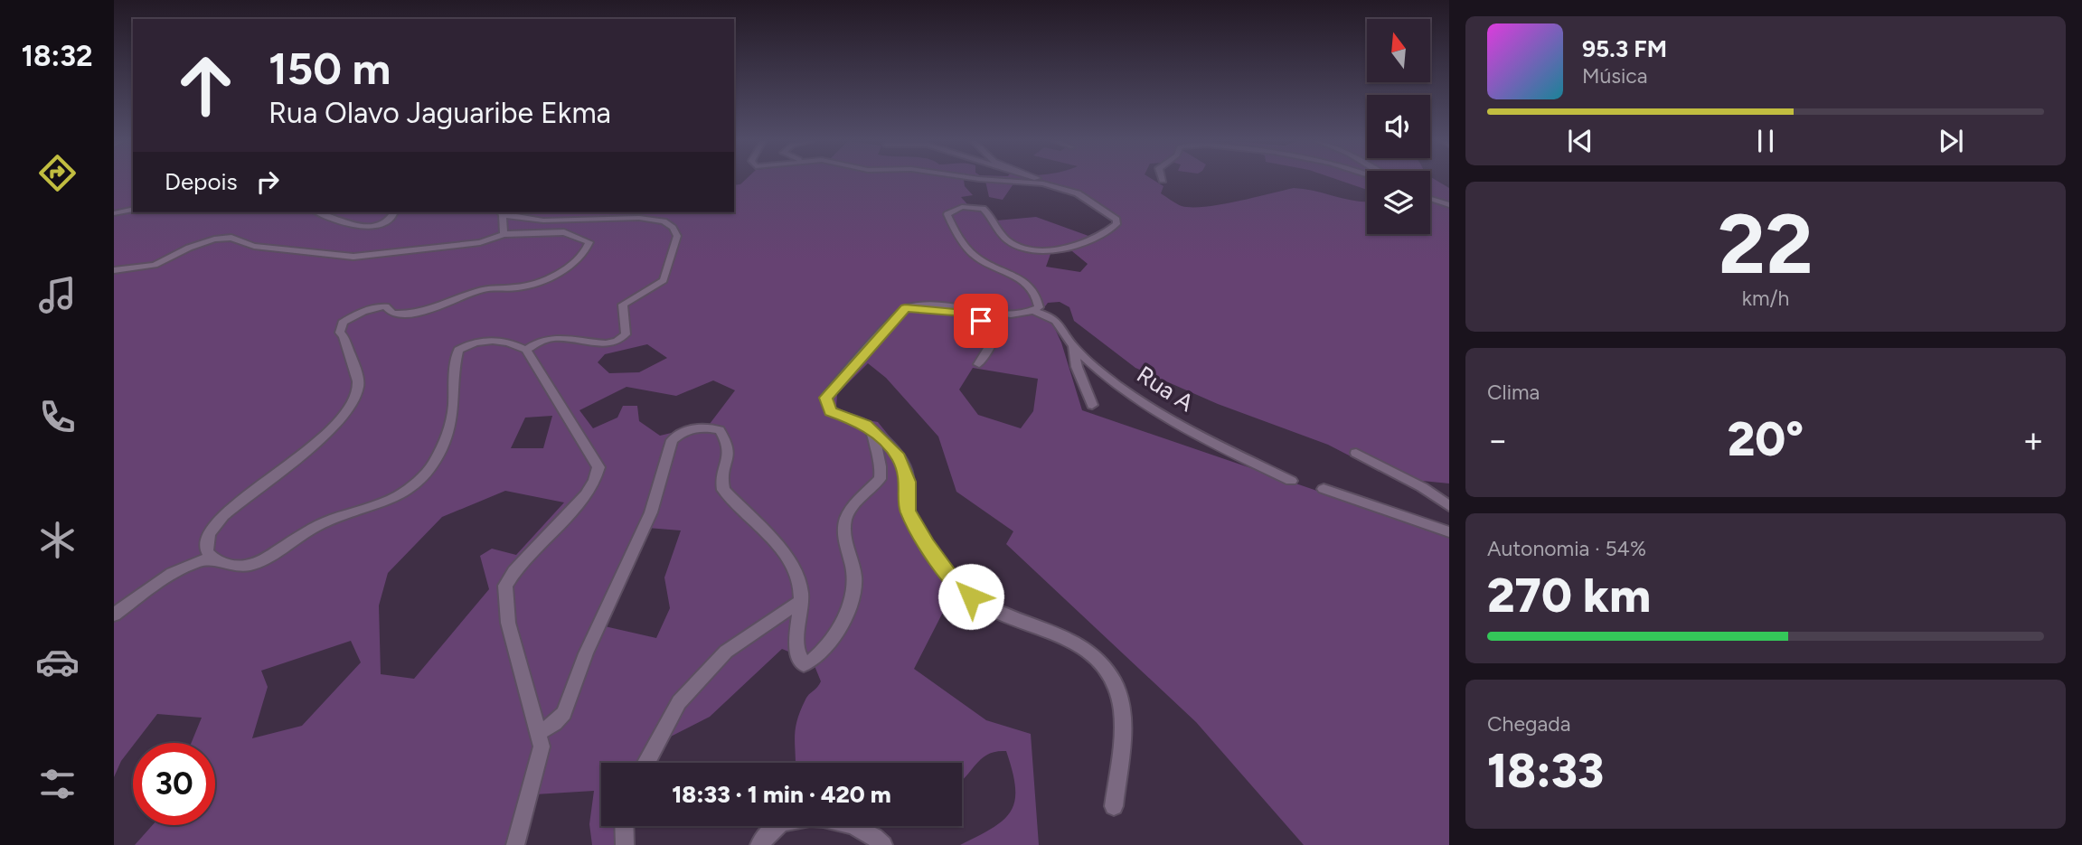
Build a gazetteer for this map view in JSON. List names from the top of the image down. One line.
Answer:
{"streets":{"street":["Rua A"]},"north":"top","page":{"tabs":"18:32","turn":["150 m","Rua Olavo Jaguaribe Ekma"],"song":["95.3 FM","Música"],"then":"Depois","tile":[["22","km/h"],"Clima",["Autonomia · 54%","270 km"],["Chegada","18:33"]],"heat":["−","20°","+"],"limit":"30","trip":"18:33 · 1 min · 420 m"}}
